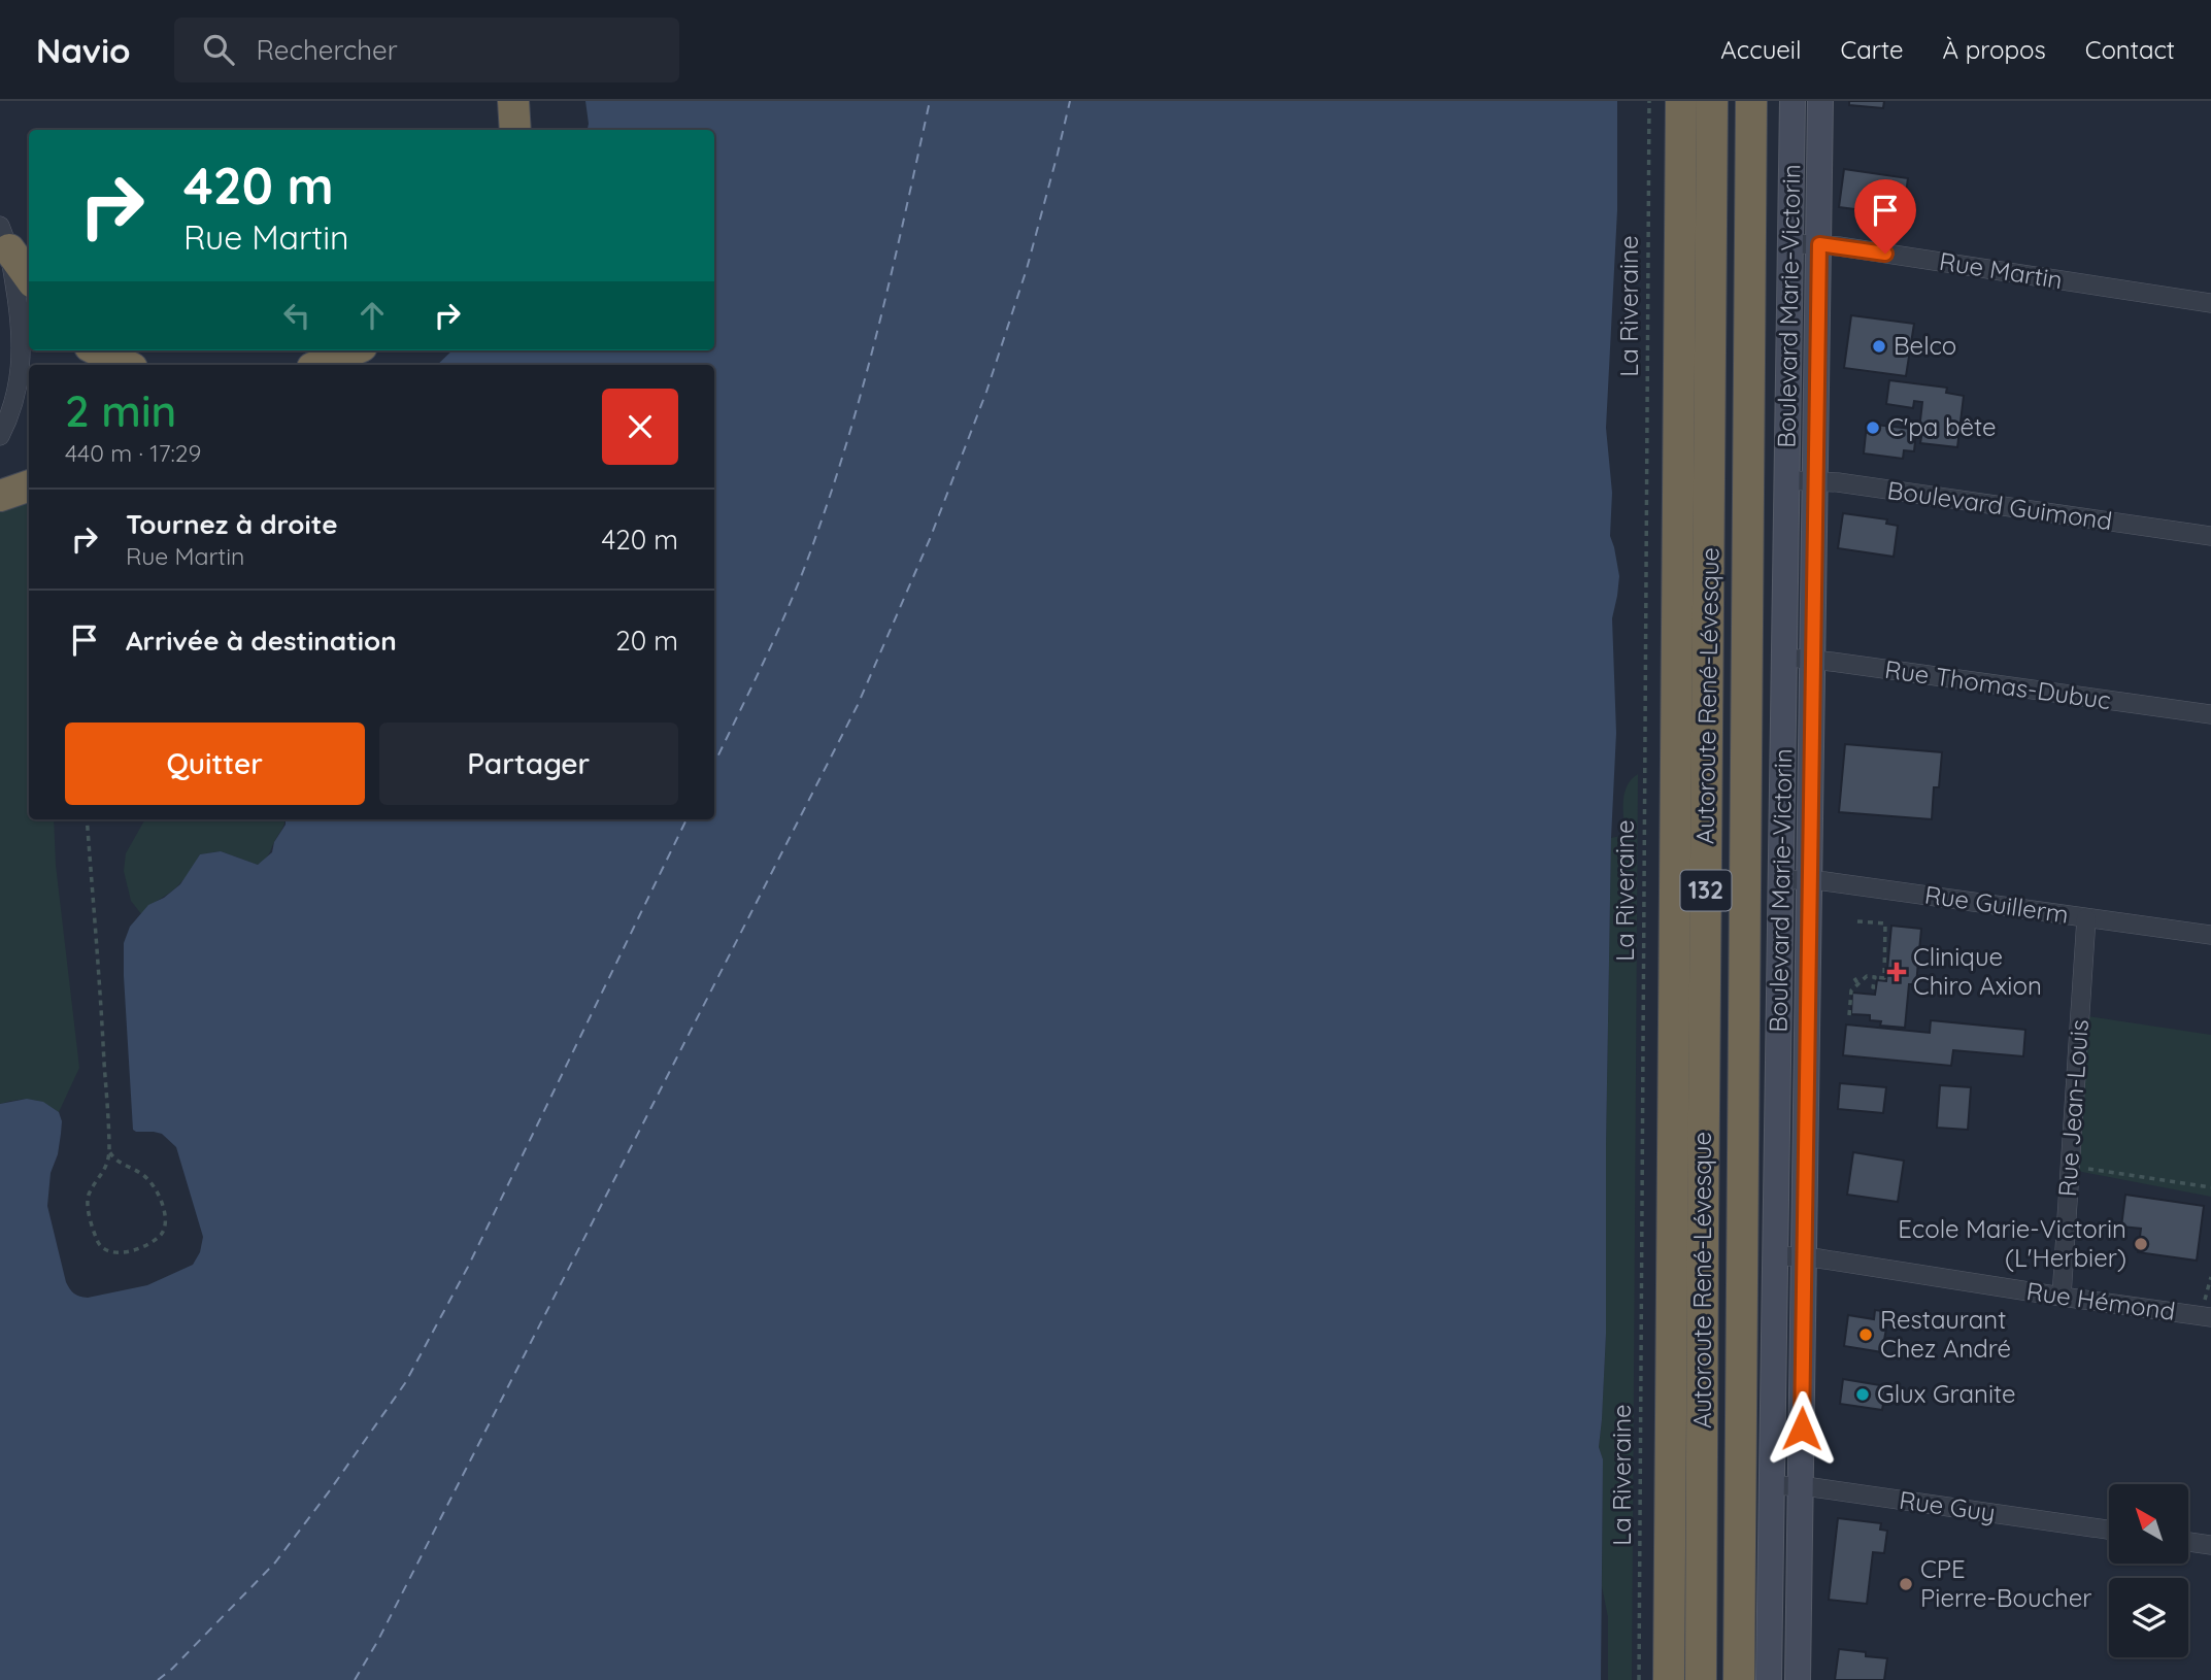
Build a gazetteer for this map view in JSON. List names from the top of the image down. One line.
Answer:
{"streets":{"highway":["Autoroute René-Lévesque","132"],"street":["Rue Martin","Boulevard Marie-Victorin","Boulevard Guimond","Rue Thomas-Dubuc","Rue Guillerm","Rue Jean-Louis","Rue Hémond","Rue Guy"],"path":["La Riveraine"]},"crossings":[["Rue Martin","Boulevard Marie-Victorin"],["Boulevard Marie-Victorin","Boulevard Guimond"],["Boulevard Marie-Victorin","Rue Thomas-Dubuc"],["Boulevard Marie-Victorin","Rue Guillerm"],["Boulevard Marie-Victorin","Rue Hémond"],["Boulevard Marie-Victorin","Rue Guy"],["Rue Guillerm","Rue Jean-Louis"],["Rue Jean-Louis","Rue Hémond"]],"places":{"other":["Belco","C'pa bête","Ecole Marie-Victorin (L'Herbier)","Restaurant Chez André","Glux Granite","CPE Pierre-Boucher"],"health":["Clinique Chiro Axion"]},"north":"top left","page":{"header":"Navio","search":"Rechercher","nav":["Accueil","Carte","À propos","Contact"],"turn":["420 m","Rue Martin"],"heading":["2 min","440 m · 17:29"],"list":[{"name":"Tournez à droite","note":"Rue Martin","value":"420 m"},{"name":"Arrivée à destination","value":"20 m"}],"buttons":["Quitter","Partager"]}}
